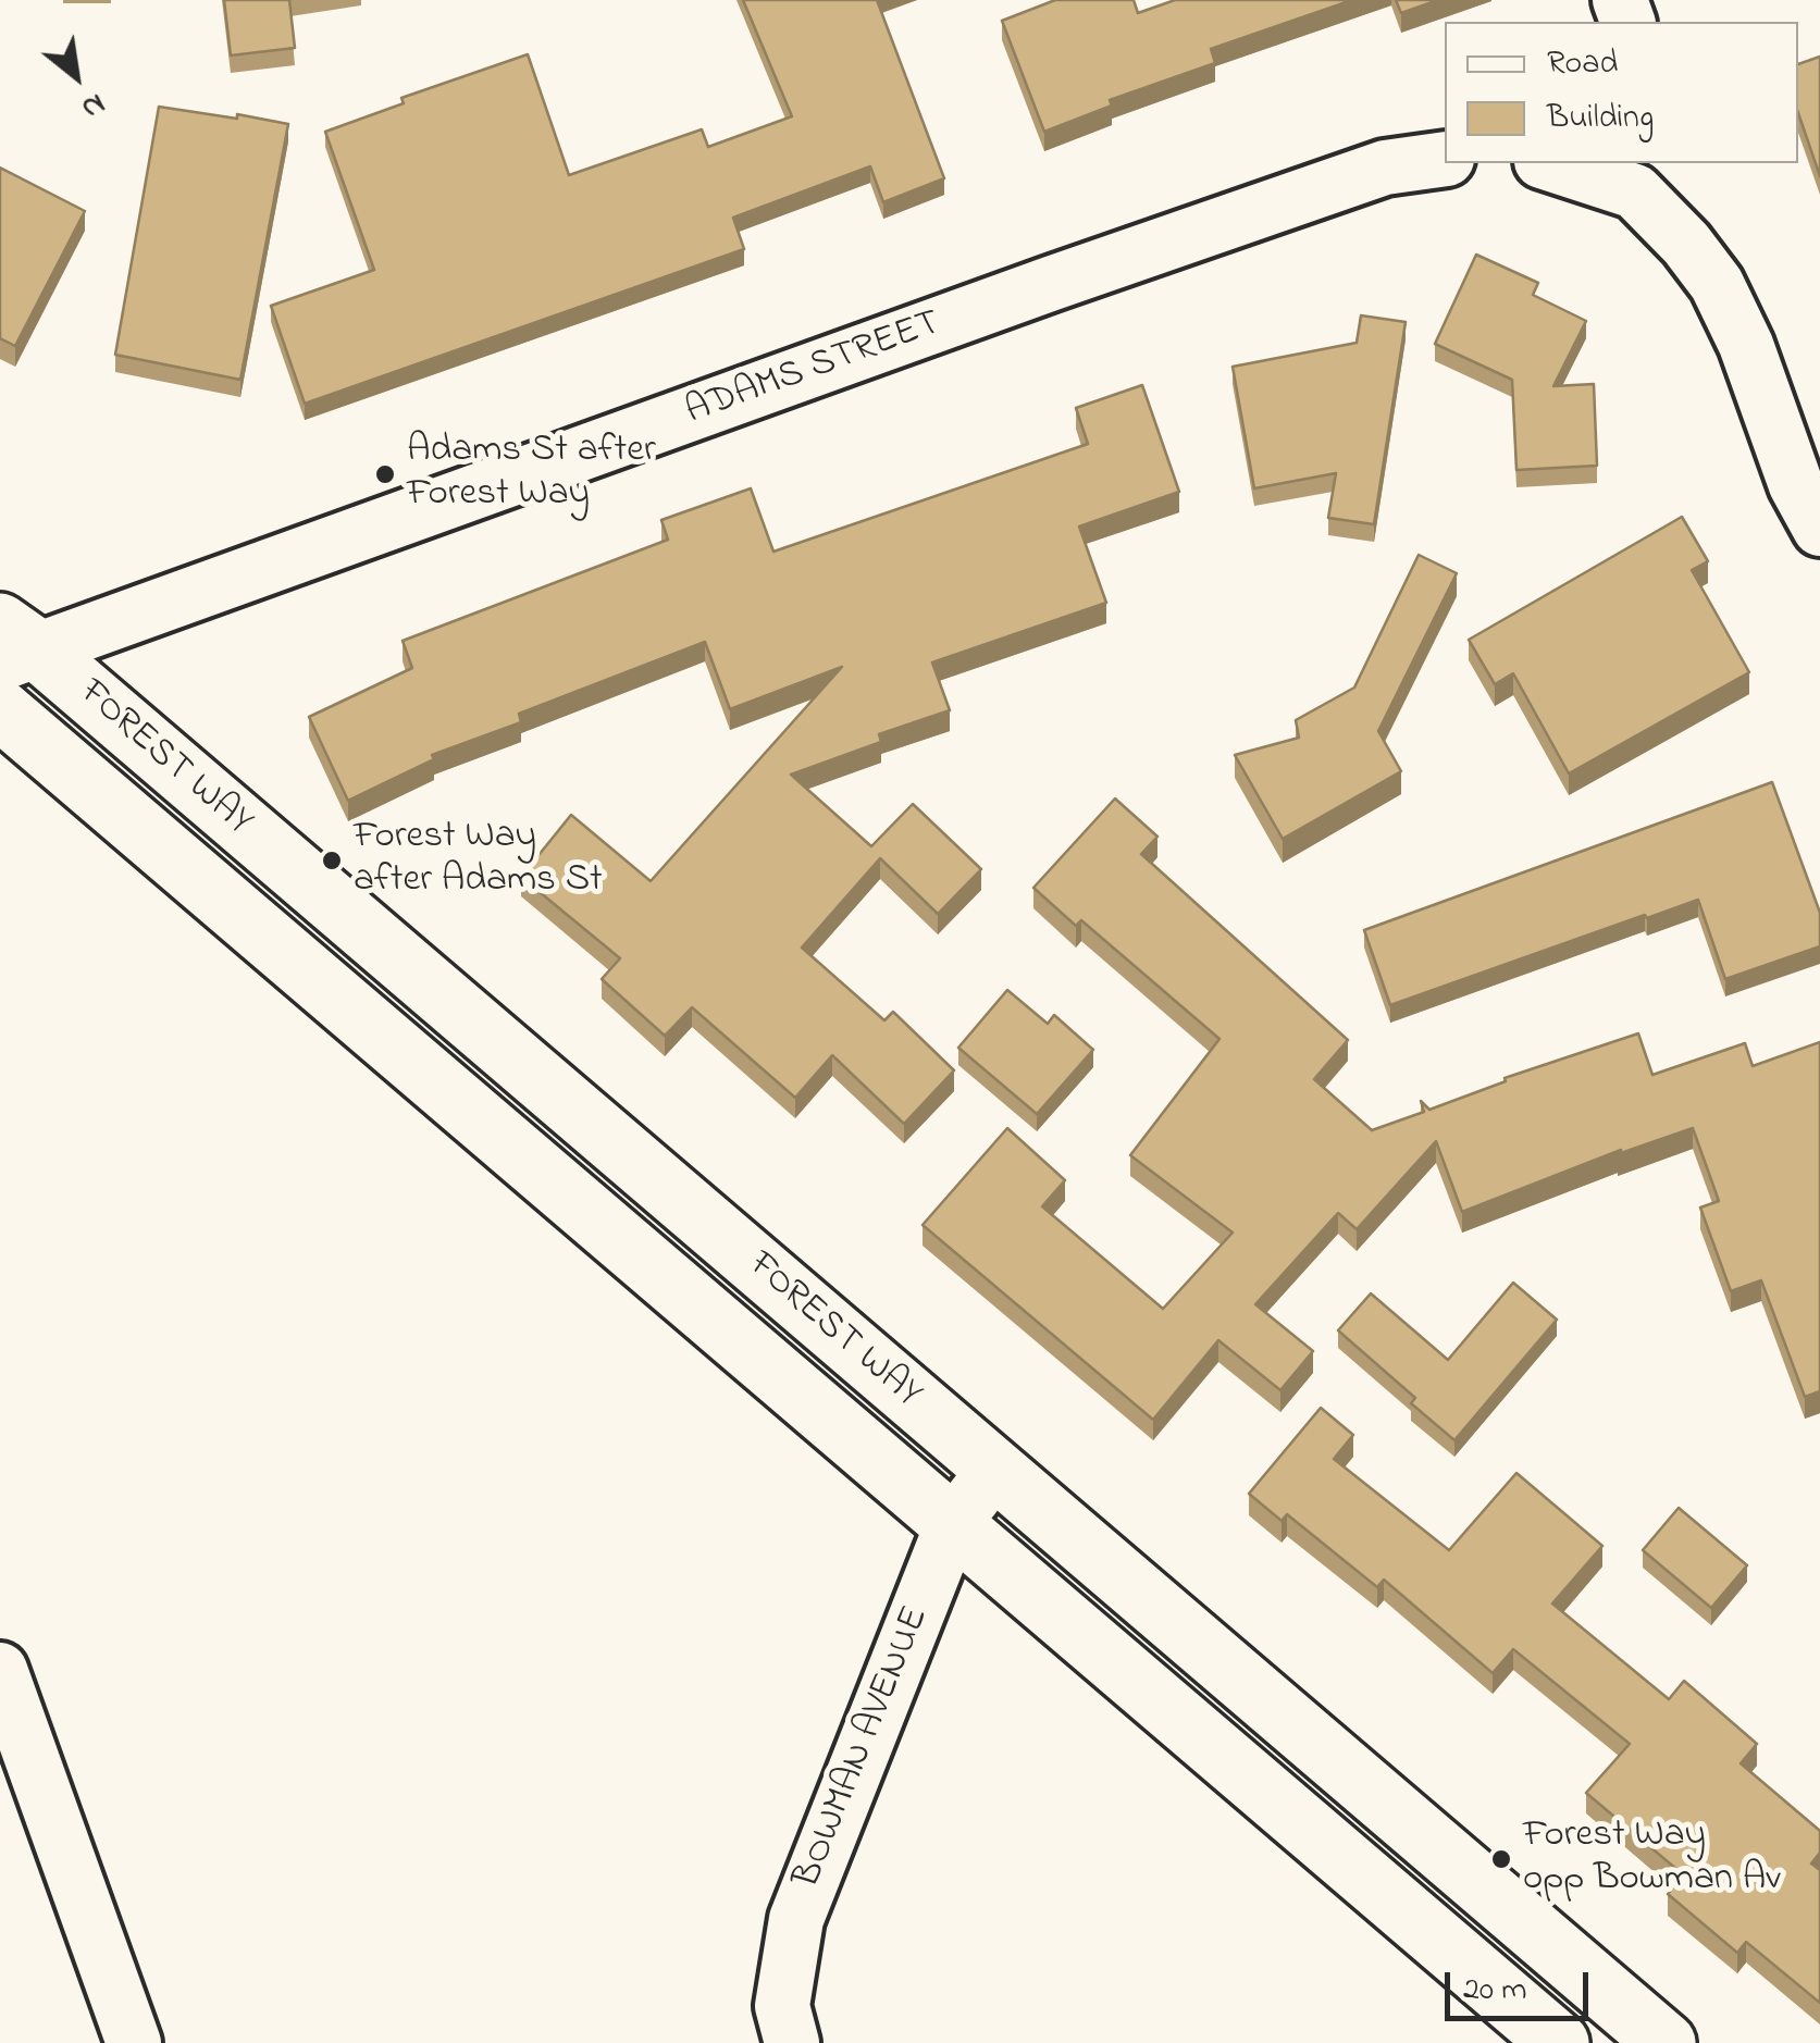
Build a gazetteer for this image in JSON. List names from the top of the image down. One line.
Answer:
{"streets":{"main road":["FOREST WAY"],"street":["ADAMS STREET","BOWMAN AVENUE"]},"crossings":[["ADAMS STREET","FOREST WAY"],["FOREST WAY","BOWMAN AVENUE"]],"places":["Adams St after Forest Way","Forest Way after Adams St","Forest Way opp Bowman Av"],"legend":["Road","Building"],"scale_bar":"20 m","north":"bottom right"}
